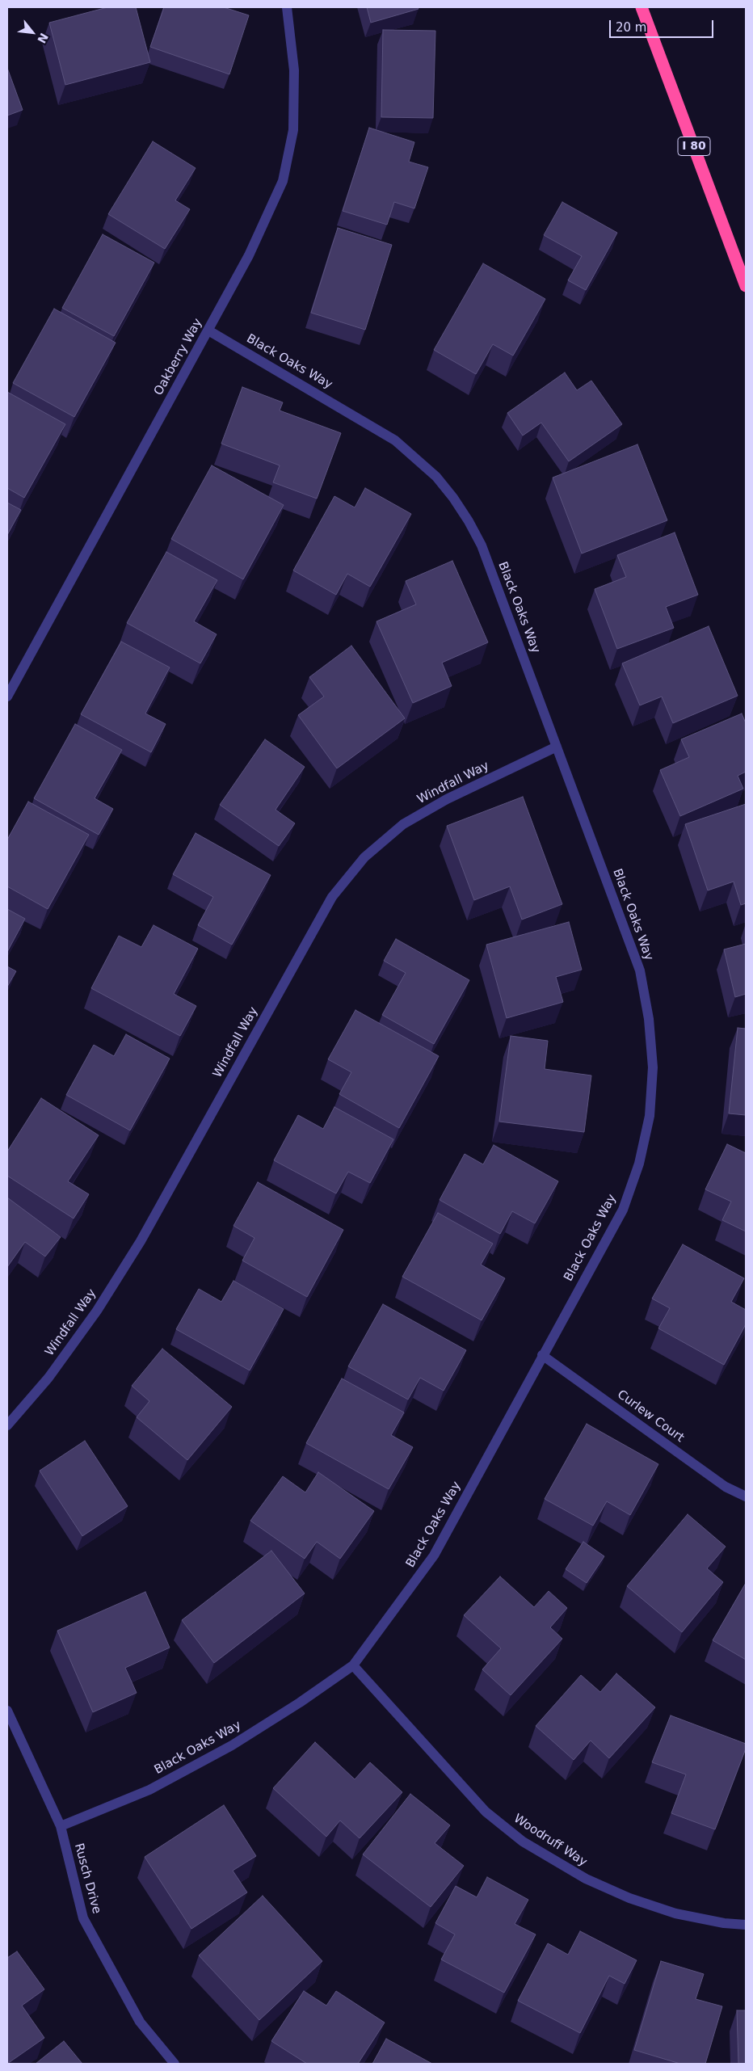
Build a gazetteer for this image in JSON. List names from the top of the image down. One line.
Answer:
{"streets":{"highway":["I 80"],"street":["Oakberry Way","Black Oaks Way","Windfall Way","Curlew Court","Woodruff Way","Rusch Drive"]},"crossings":[["Oakberry Way","Black Oaks Way"],["Black Oaks Way","Windfall Way"],["Black Oaks Way","Curlew Court"],["Black Oaks Way","Woodruff Way"],["Black Oaks Way","Rusch Drive"]],"scale_bar":"20 m","north":"bottom right"}
